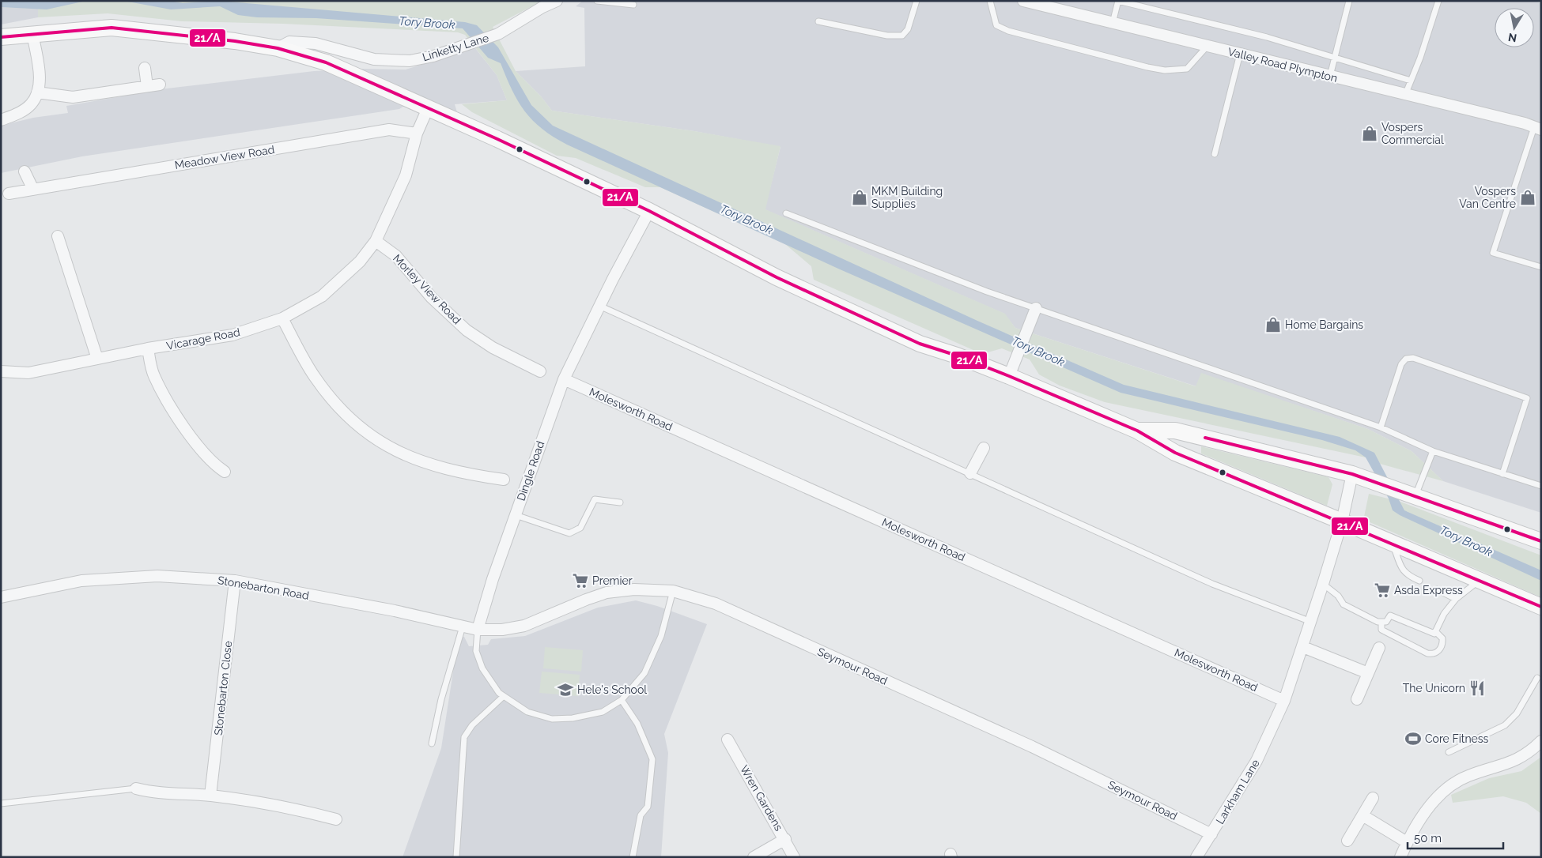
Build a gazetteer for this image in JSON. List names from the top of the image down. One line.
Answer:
{"streets":{"street":["Linketty Lane","Valley Road Plympton","Meadow View Road","Morley View Road","Vicarage Road","Molesworth Road","Dingle Road","Stonebarton Road","Seymour Road","Stonebarton Close","Larkham Lane","Wren Gardens"]},"crossings":[["Meadow View Road","Vicarage Road"],["Morley View Road","Vicarage Road"],["Molesworth Road","Dingle Road"],["Molesworth Road","Larkham Lane"],["Dingle Road","Stonebarton Road"],["Dingle Road","Seymour Road"],["Stonebarton Road","Seymour Road"],["Stonebarton Road","Stonebarton Close"],["Seymour Road","Larkham Lane"]],"water":["Tory Brook"],"places":{"shop":["Vospers Commercial","MKM Building Supplies","Vospers Van Centre","Home Bargains"],"supermarket":["Premier","Asda Express"],"restaurant":["The Unicorn"],"school or university":["Hele's School"],"sports":["Core Fitness"]},"lines":["transit line 21/A"],"scale_bar":"50 m","north":"bottom"}
